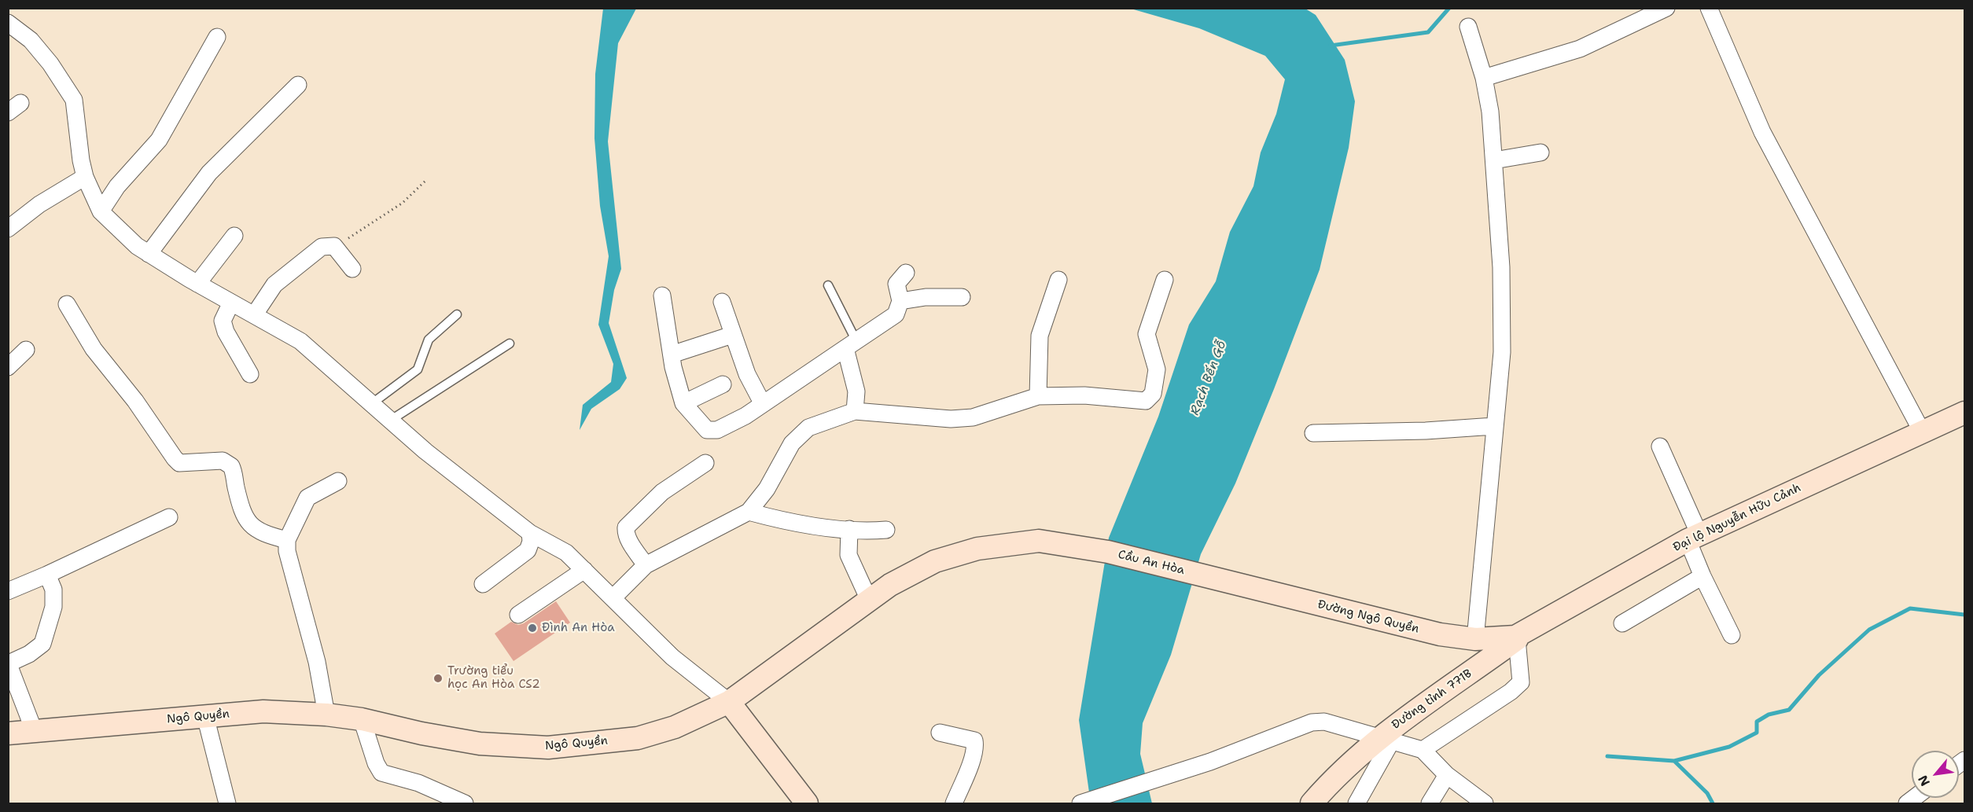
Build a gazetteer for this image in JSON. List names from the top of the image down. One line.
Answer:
{"streets":{"street":["Đại lộ Nguyễn Hữu Cảnh","Cầu An Hòa","Đường Ngô Quyền","Đường tỉnh 771B","Ngô Quyền"]},"crossings":[["Đại lộ Nguyễn Hữu Cảnh","Đường tỉnh 771B"],["Cầu An Hòa","Đường Ngô Quyền"],["Cầu An Hòa","Ngô Quyền"]],"water":["Rạch Bến Gỗ"],"places":["Đình An Hòa","Trường tiểu học An Hòa CS2"],"north":"bottom left"}
